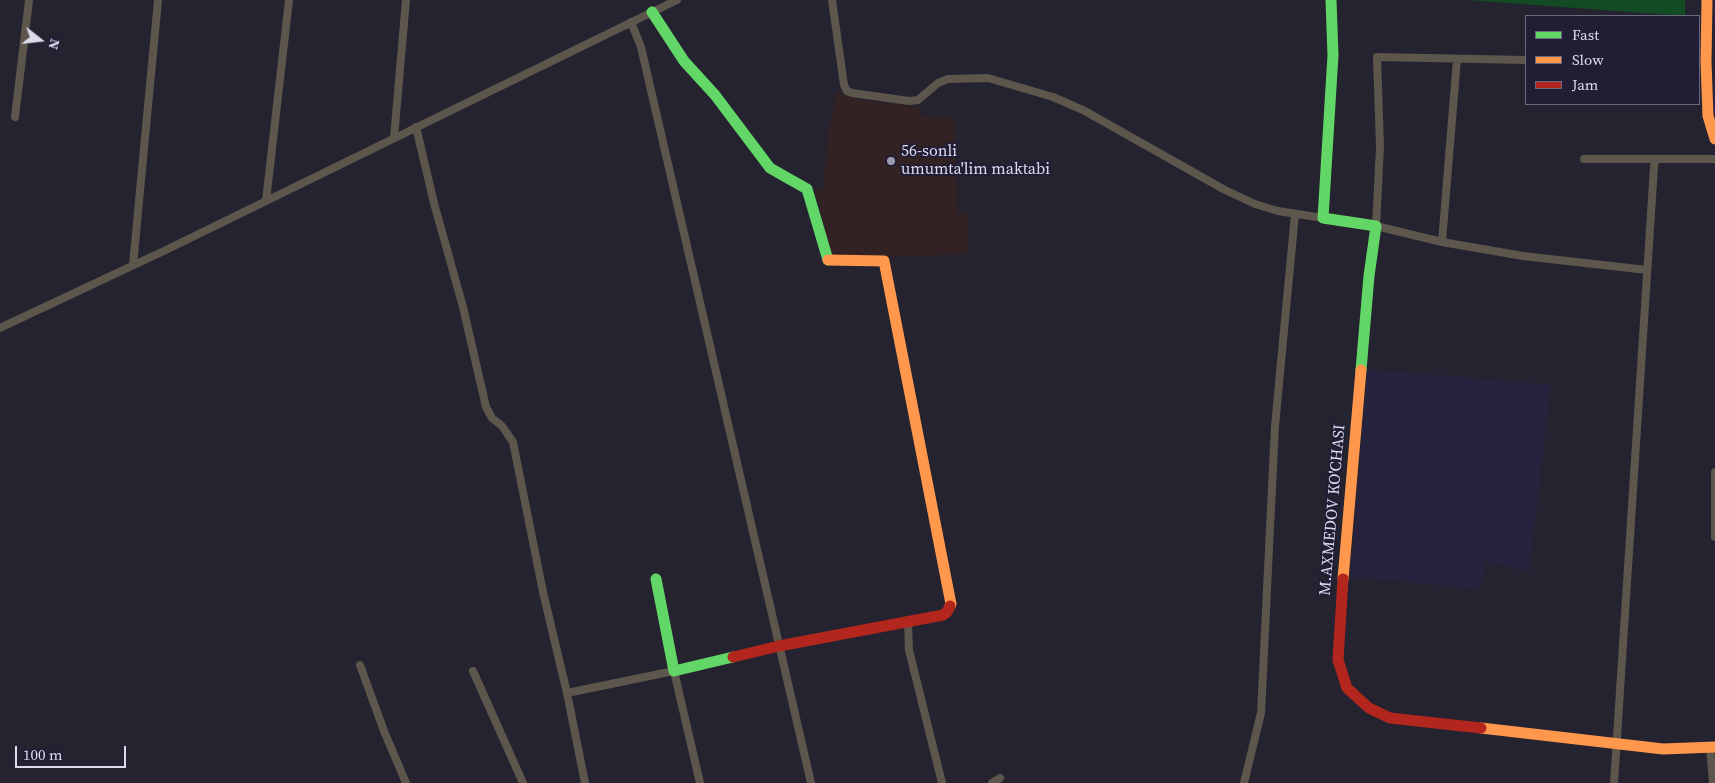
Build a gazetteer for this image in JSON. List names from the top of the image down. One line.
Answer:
{"streets":{"street":["M.AXMEDOV KO'CHASI"]},"places":["56-sonli umumta'lim maktabi"],"legend":["Fast","Slow","Jam"],"scale_bar":"100 m","north":"right"}
